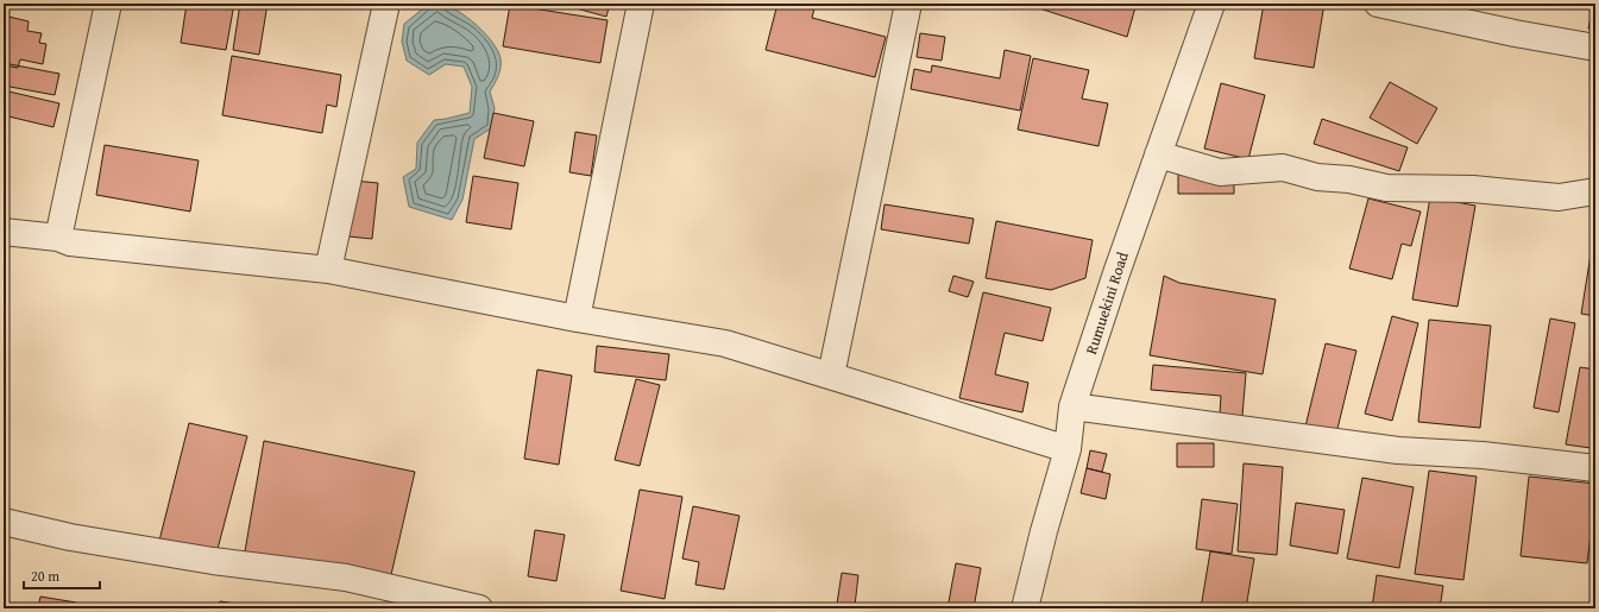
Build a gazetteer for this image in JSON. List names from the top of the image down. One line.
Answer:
{"streets":{"street":["Rumuekini Road"]},"scale_bar":"20 m"}
